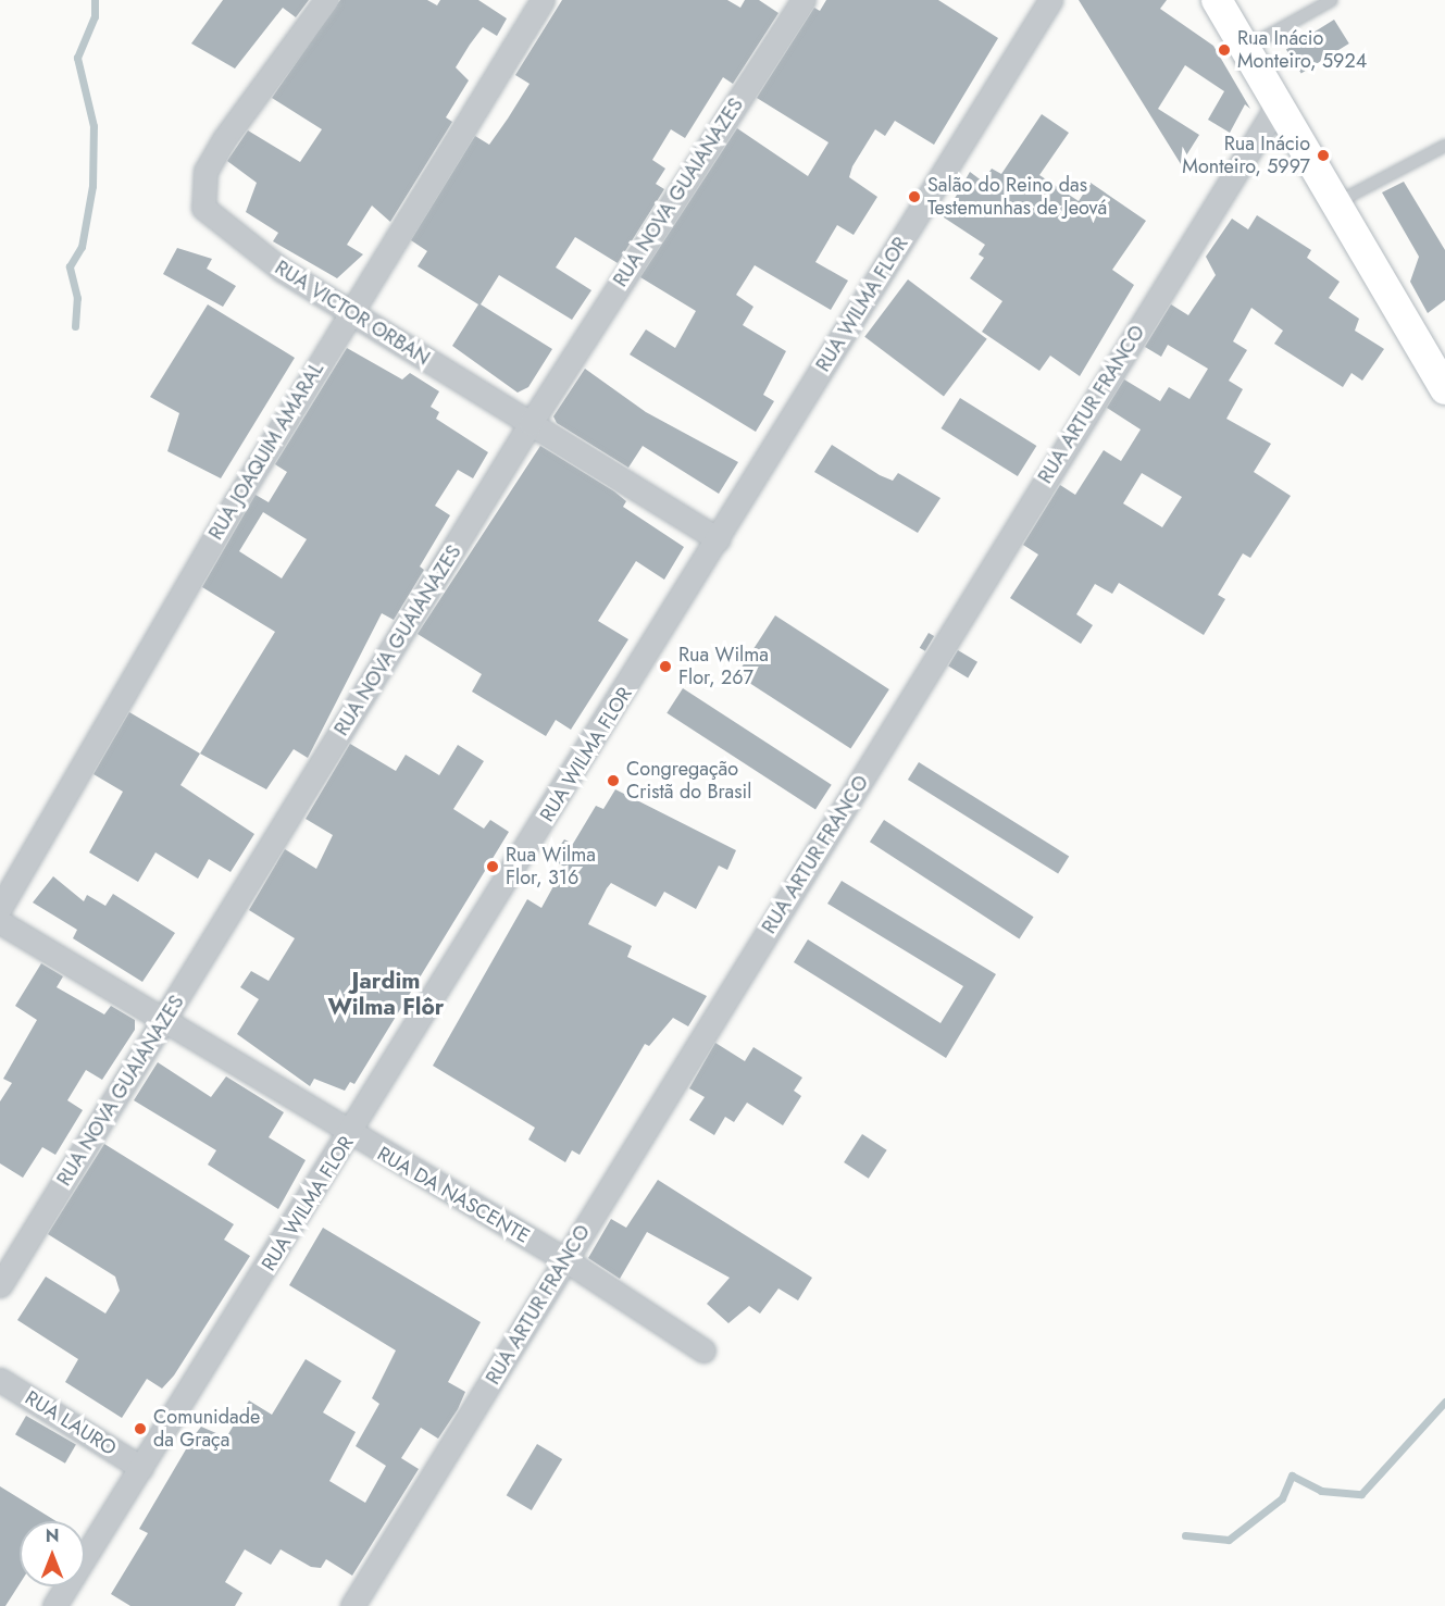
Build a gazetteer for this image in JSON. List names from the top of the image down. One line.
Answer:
{"streets":{"street":["RUA NOVA GUAIANAZES","RUA WILMA FLOR","RUA VICTOR ORBAN","RUA ARTUR FRANCO","RUA JOAQUIM AMARAL","RUA DA NASCENTE","RUA LAURO"]},"crossings":[["RUA NOVA GUAIANAZES","RUA VICTOR ORBAN"],["RUA NOVA GUAIANAZES","RUA DA NASCENTE"],["RUA WILMA FLOR","RUA VICTOR ORBAN"],["RUA WILMA FLOR","RUA DA NASCENTE"],["RUA WILMA FLOR","RUA LAURO"],["RUA VICTOR ORBAN","RUA JOAQUIM AMARAL"],["RUA ARTUR FRANCO","RUA DA NASCENTE"]],"districts":["Jardim Wilma Flôr"],"places":["Rua Inácio Monteiro, 5924","Rua Inácio Monteiro, 5997","Salão do Reino das Testemunhas de Jeová","Rua Wilma Flor, 267","Congregação Cristã do Brasil","Rua Wilma Flor, 316","Comunidade da Graça"],"north":"top"}
